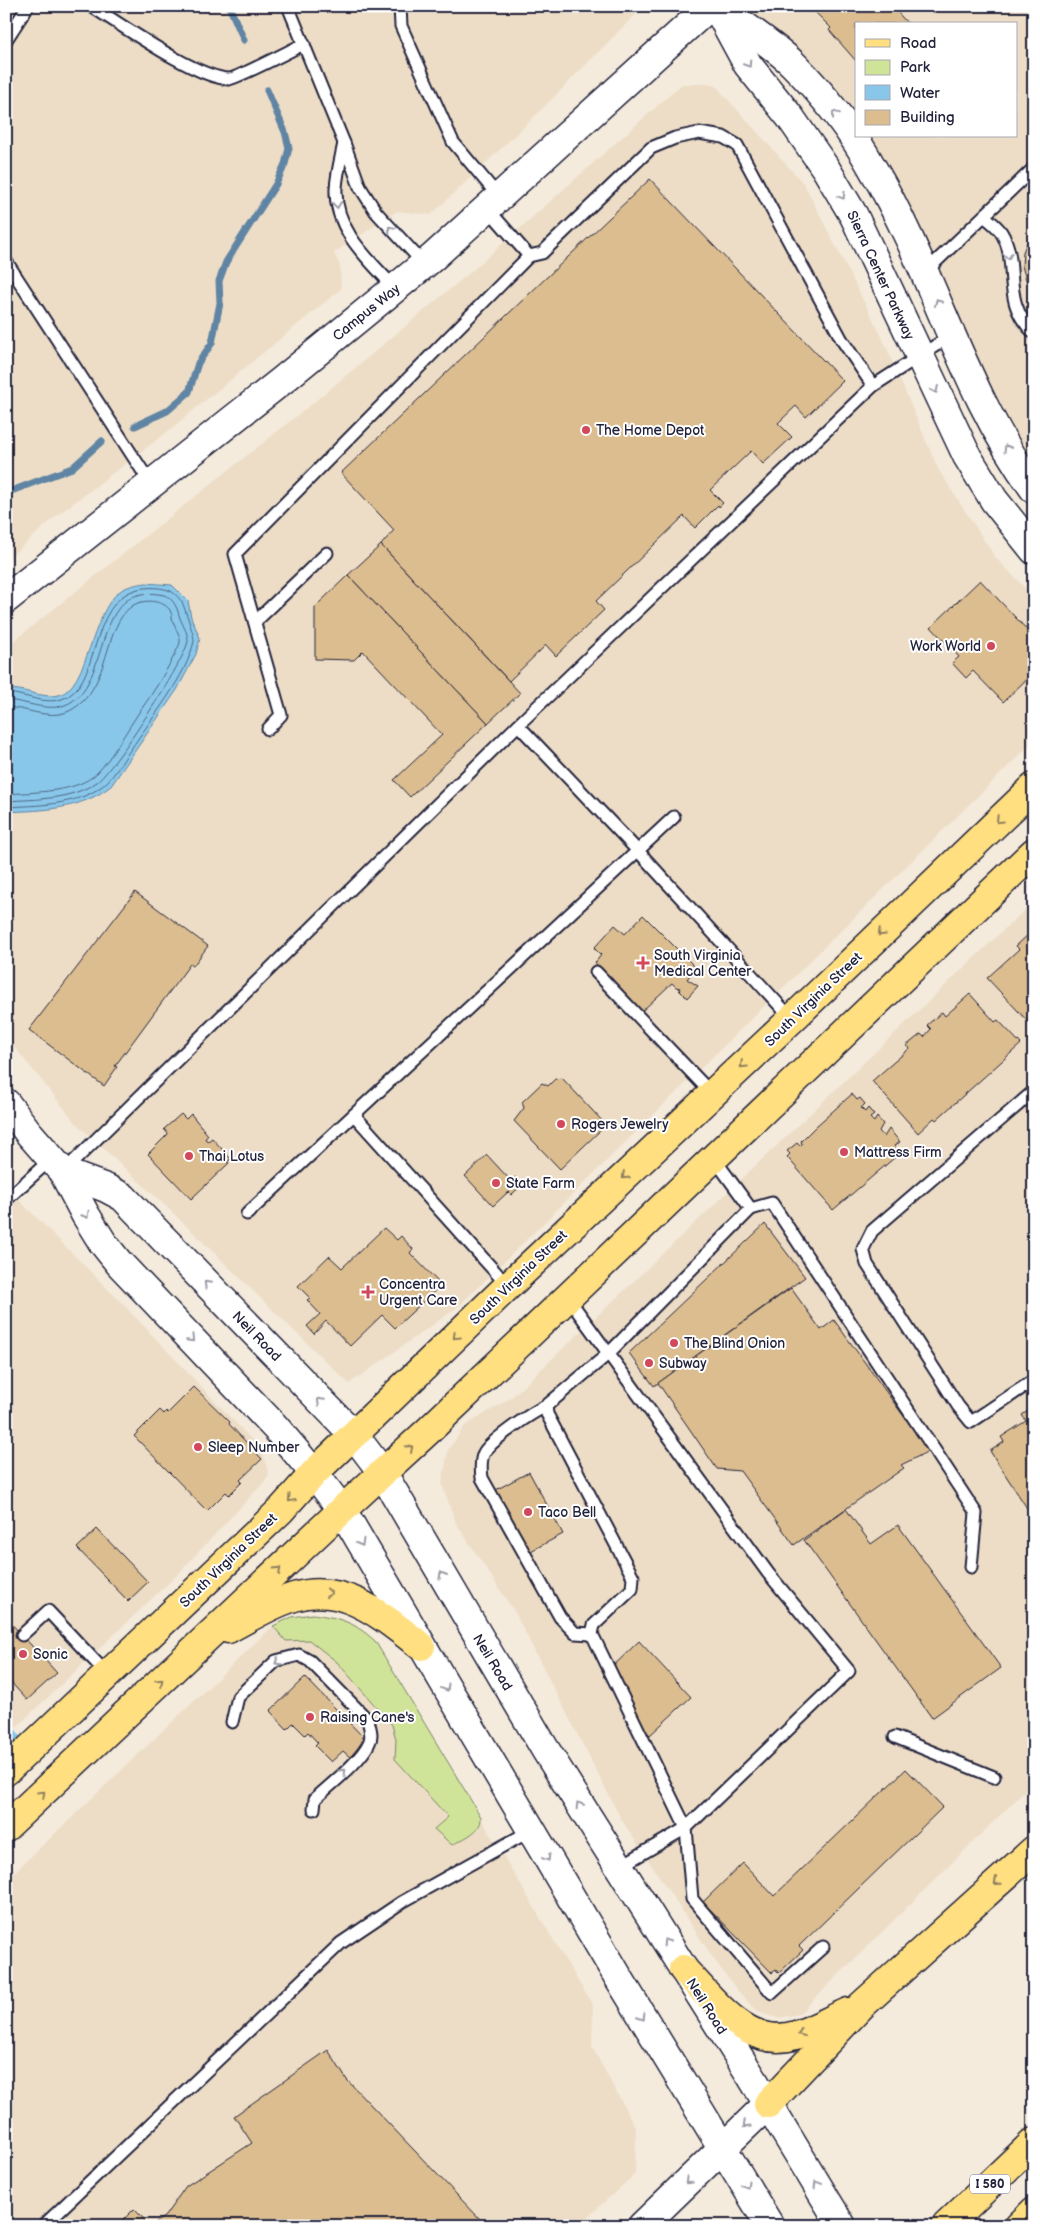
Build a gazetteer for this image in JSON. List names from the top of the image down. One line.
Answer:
{"streets":{"main road":["South Virginia Street","I 580"],"street":["Sierra Center Parkway","Campus Way","Neil Road"]},"crossings":[["South Virginia Street","Neil Road"]],"places":{"other":["The Home Depot","Work World","Rogers Jewelry","Mattress Firm","Thai Lotus","State Farm","The Blind Onion","Subway","Sleep Number","Taco Bell","Sonic","Raising Cane's"],"health":["South Virginia Medical Center","Concentra Urgent Care"]},"legend":["Road","Park","Water","Building"]}
